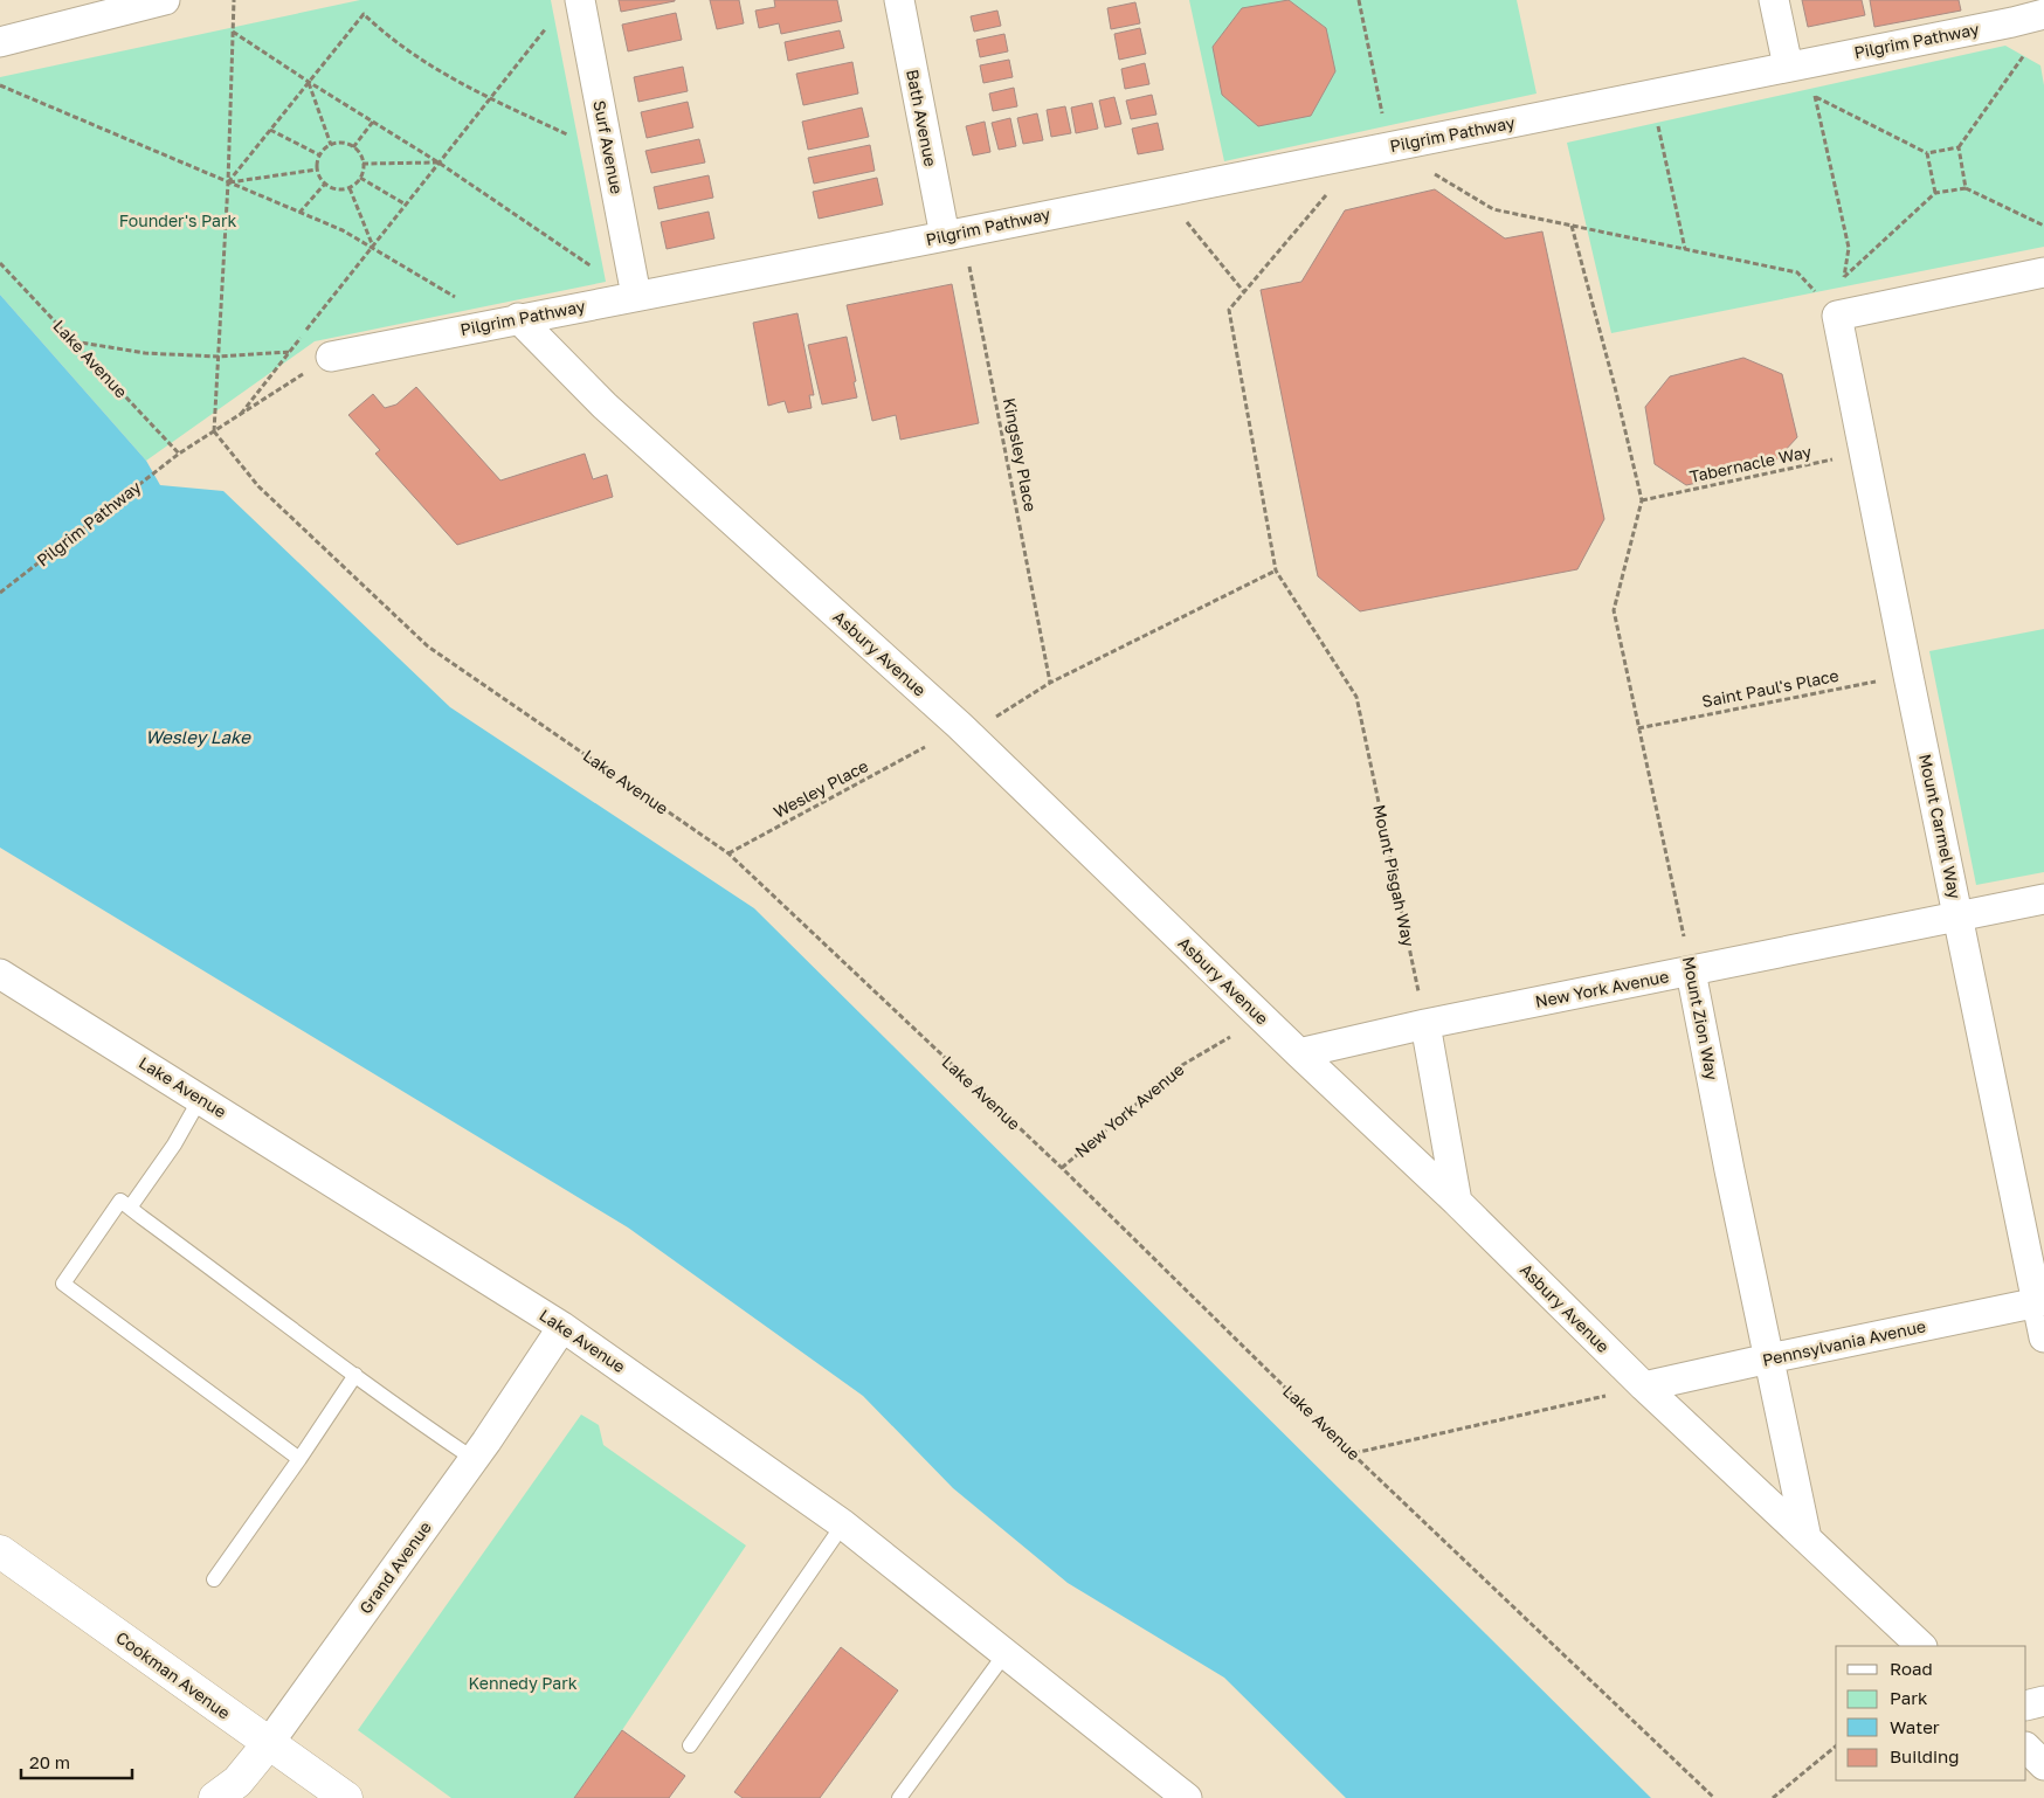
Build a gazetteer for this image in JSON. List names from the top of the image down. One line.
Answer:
{"streets":{"street":["Pilgrim Pathway","Bath Avenue","Surf Avenue","Lake Avenue","Asbury Avenue","Mount Carmel Way","New York Avenue","Mount Zion Way","Pennsylvania Avenue","Grand Avenue","Cookman Avenue"],"path":["Kingsley Place","Tabernacle Way","Saint Paul's Place","Wesley Place","Mount Pisgah Way"]},"crossings":[["Pilgrim Pathway","Bath Avenue"],["Pilgrim Pathway","Surf Avenue"],["Pilgrim Pathway","Lake Avenue"],["Pilgrim Pathway","Kingsley Place"],["Pilgrim Pathway","Asbury Avenue"],["Bath Avenue","Kingsley Place"],["Lake Avenue","Wesley Place"],["Lake Avenue","New York Avenue"],["Lake Avenue","Grand Avenue"],["Tabernacle Way","Mount Carmel Way"],["Tabernacle Way","Mount Zion Way"],["Asbury Avenue","New York Avenue"],["Asbury Avenue","Mount Zion Way"],["Asbury Avenue","Pennsylvania Avenue"],["Saint Paul's Place","Mount Carmel Way"],["Saint Paul's Place","Mount Zion Way"],["Mount Carmel Way","New York Avenue"],["Mount Carmel Way","Pennsylvania Avenue"],["Mount Pisgah Way","New York Avenue"],["New York Avenue","Mount Zion Way"],["Mount Zion Way","Pennsylvania Avenue"],["Grand Avenue","Cookman Avenue"]],"water":["Wesley Lake"],"parks":["Founder's Park","Kennedy Park"],"legend":["Road","Park","Water","Building"],"scale_bar":"20 m"}
